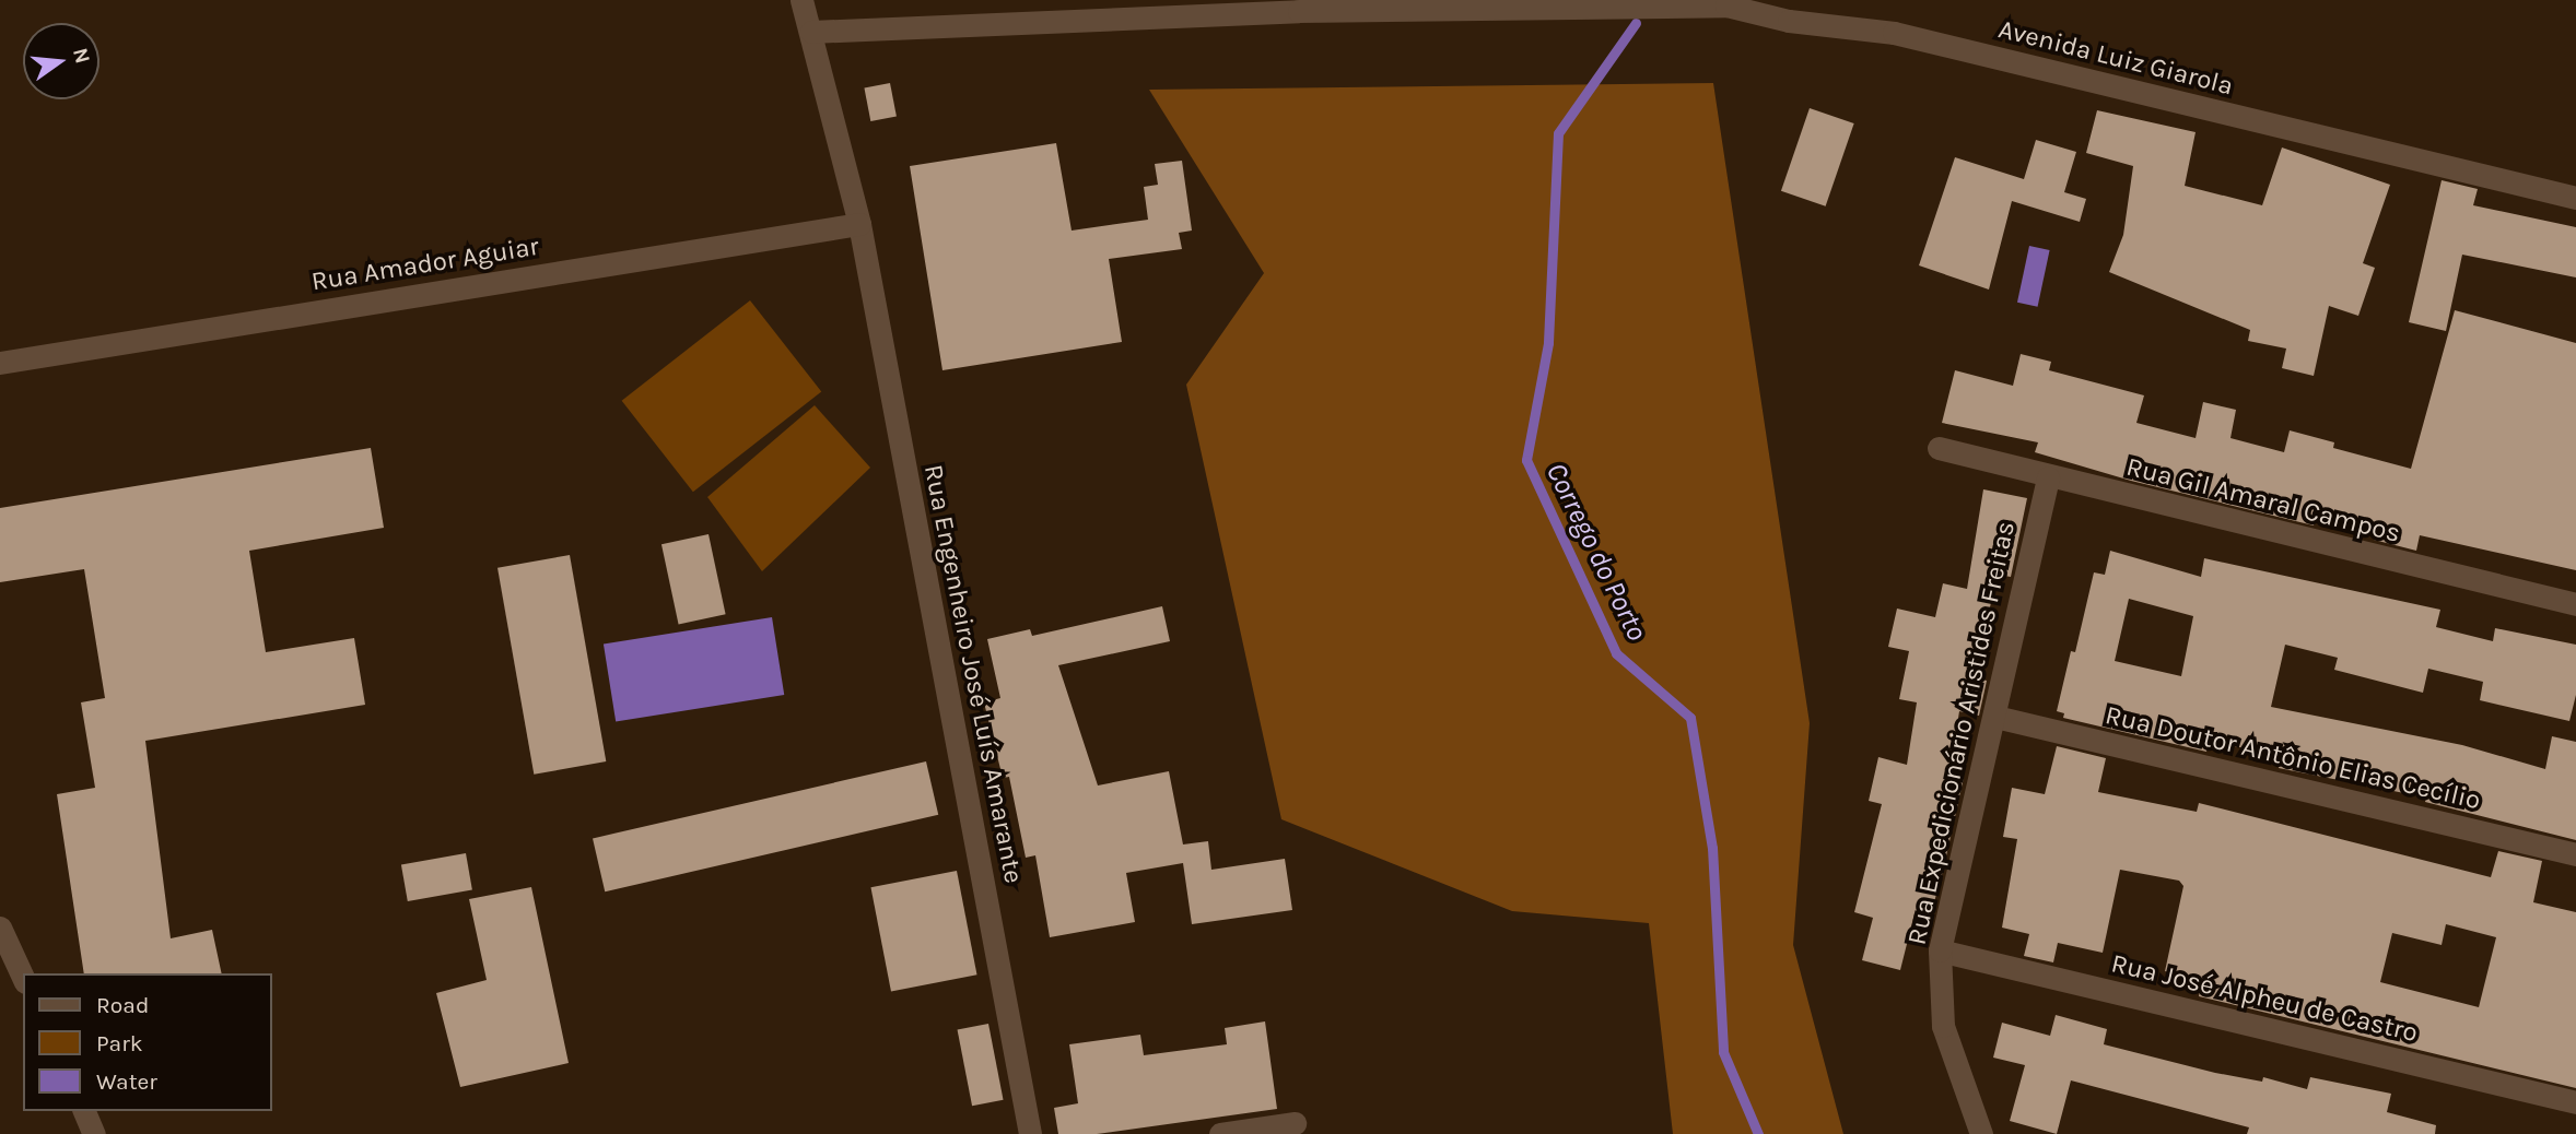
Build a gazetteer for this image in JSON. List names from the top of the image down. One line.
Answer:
{"streets":{"street":["Avenida Luiz Giarola","Rua Amador Aguiar","Rua Gil Amaral Campos","Rua Engenheiro José Luís Amarante","Rua Expedicionário Aristides Freitas","Rua Doutor Antônio Elias Cecílio","Rua José Alpheu de Castro"]},"crossings":[["Avenida Luiz Giarola","Rua Engenheiro José Luís Amarante"],["Rua Amador Aguiar","Rua Engenheiro José Luís Amarante"],["Rua Gil Amaral Campos","Rua Expedicionário Aristides Freitas"],["Rua Expedicionário Aristides Freitas","Rua Doutor Antônio Elias Cecílio"],["Rua Expedicionário Aristides Freitas","Rua José Alpheu de Castro"]],"water":["Corrego do Porto"],"legend":["Road","Park","Water"],"north":"right"}
